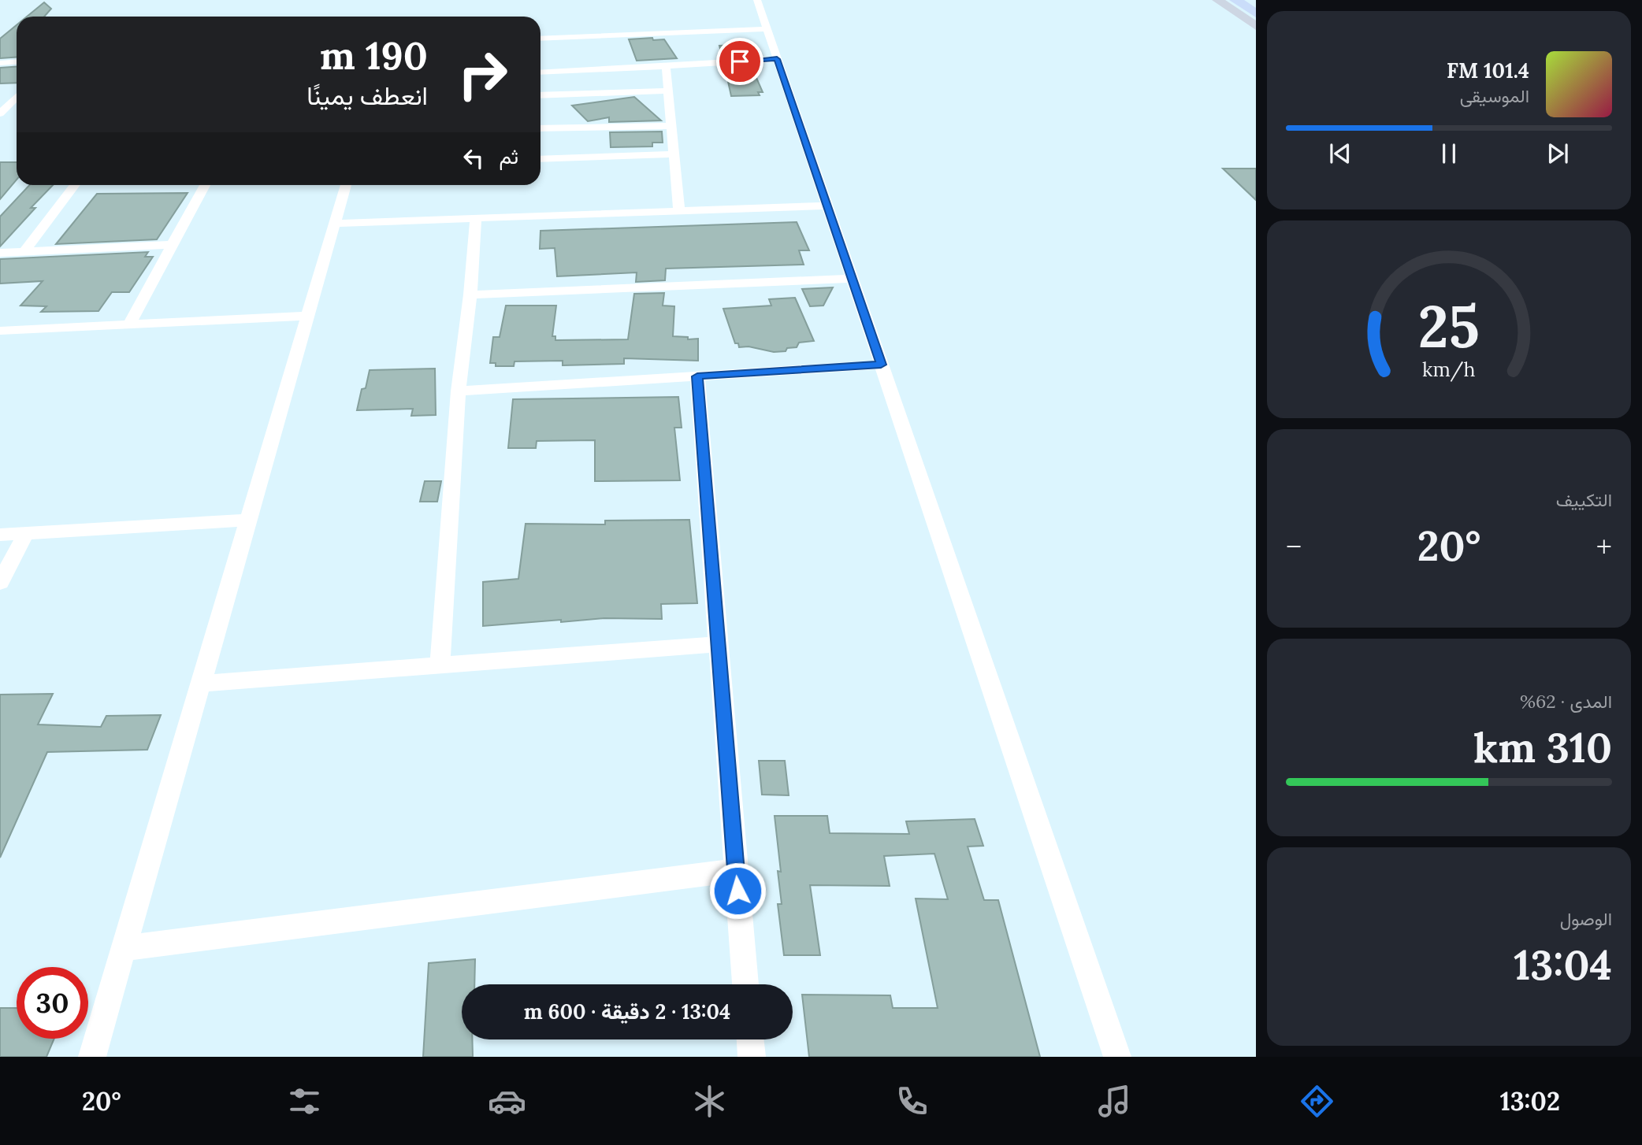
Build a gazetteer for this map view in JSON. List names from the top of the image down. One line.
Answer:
{"page":{"turn":["190 m","انعطف يمينًا"],"song":["101.4 FM","الموسيقى"],"then":"ثم","tile":["التكييف",["المدى · 62%","310 km"],["الوصول","13:04"]],"heat":["−","20°","+"],"limit":"30","trip":"13:04 · 2 دقيقة · 600 m","tabs":["13:02","20°"],"gauge":["25","km/h"]}}
